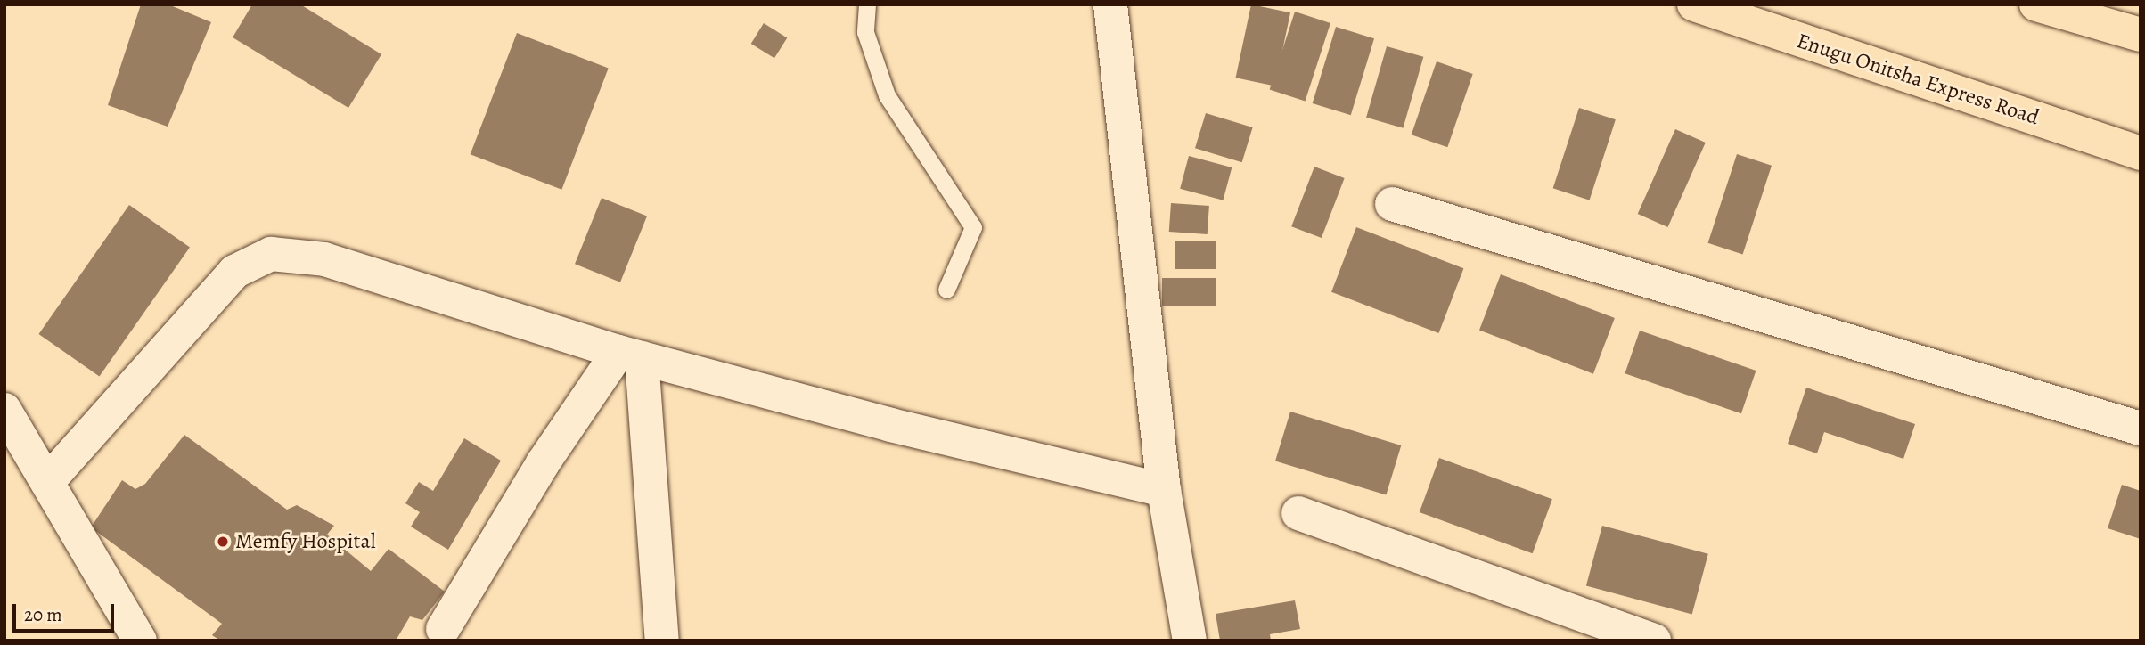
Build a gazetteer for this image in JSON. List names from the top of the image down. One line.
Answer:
{"streets":{"highway":["Enugu Onitsha Express Road"]},"places":["Memfy Hospital"],"scale_bar":"20 m"}
